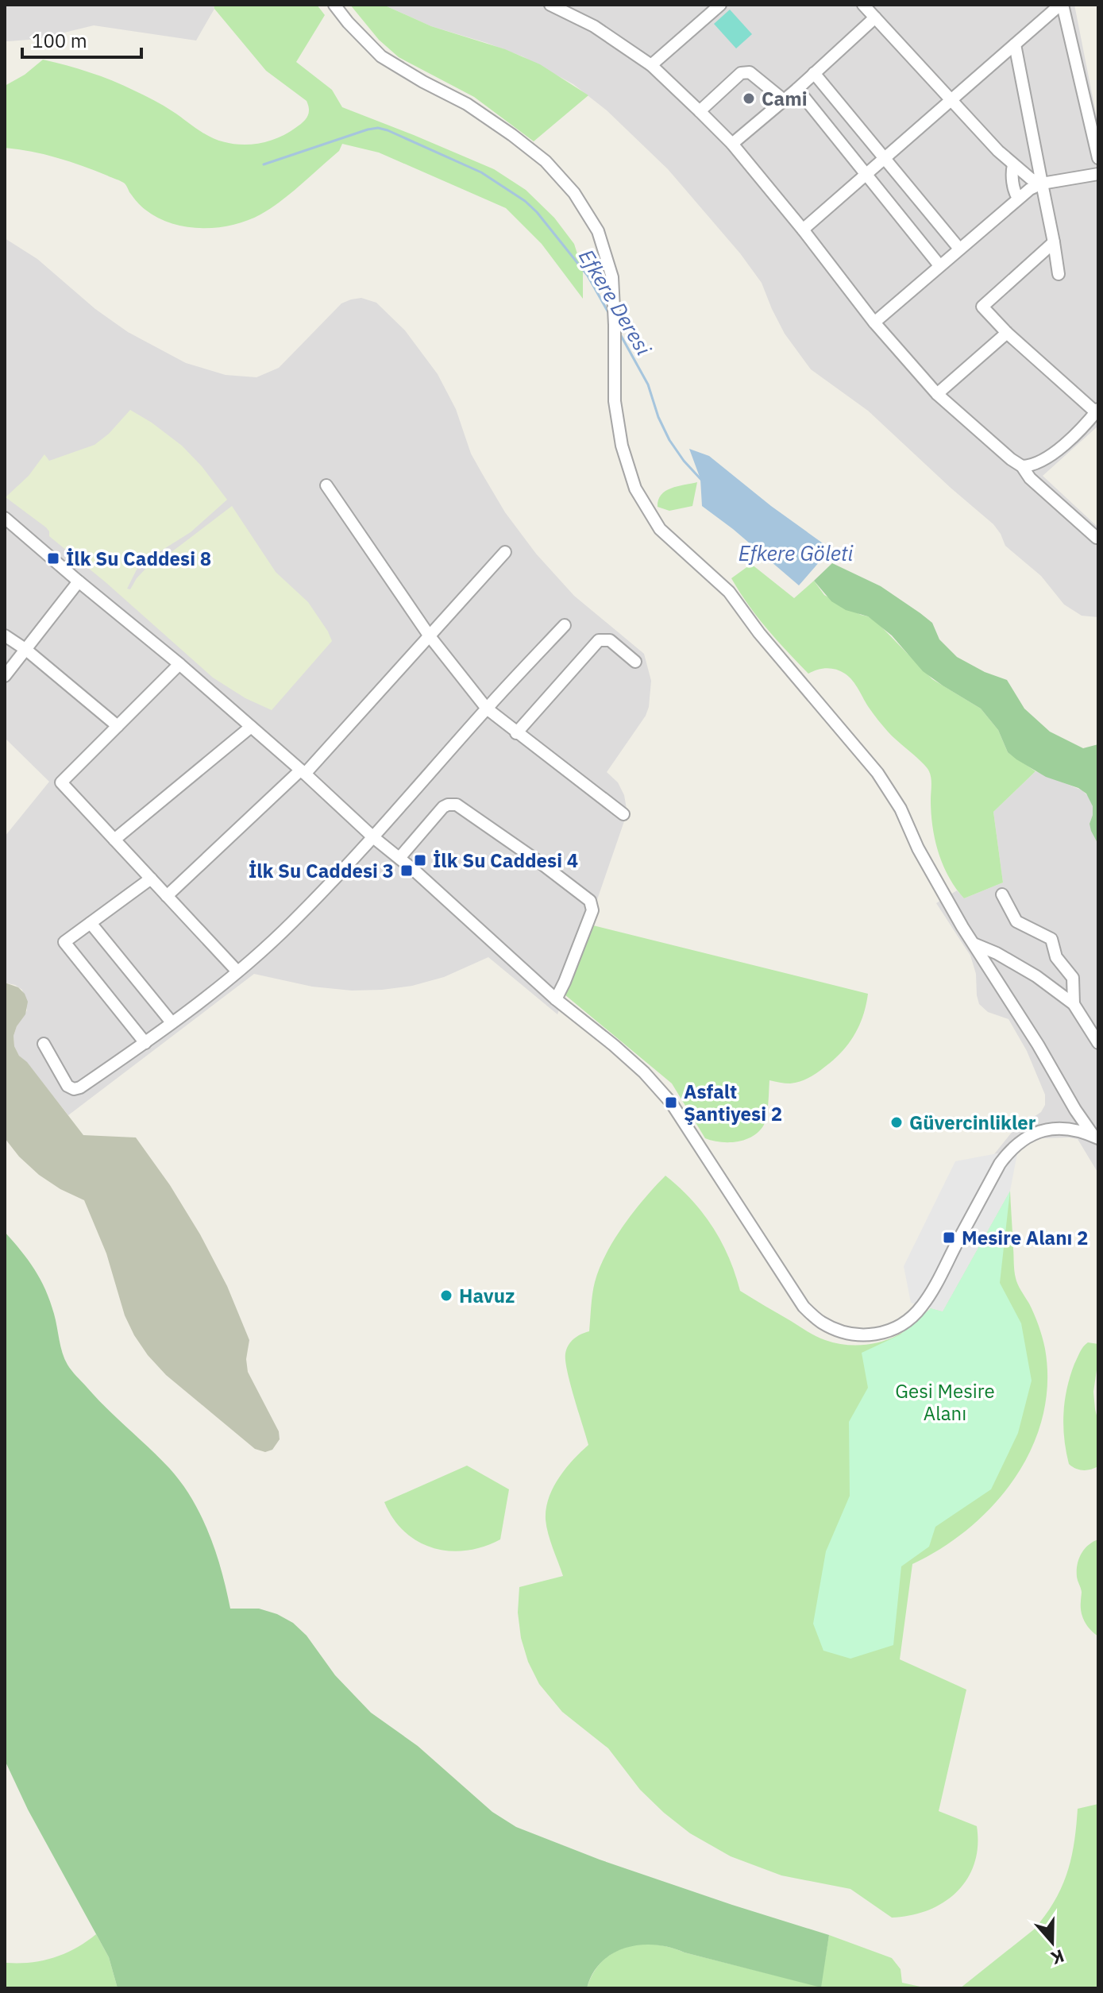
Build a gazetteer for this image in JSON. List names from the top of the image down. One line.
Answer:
{"water":["Efkere Deresi","Efkere Göleti"],"parks":["Gesi Mesire Alanı"],"places":{"other":["Cami","Güvercinlikler","Havuz"],"transit":["İlk Su Caddesi 8","İlk Su Caddesi 4","İlk Su Caddesi 3","Asfalt Şantiyesi 2","Mesire Alanı 2"]},"scale_bar":"100 m","north":"bottom"}
